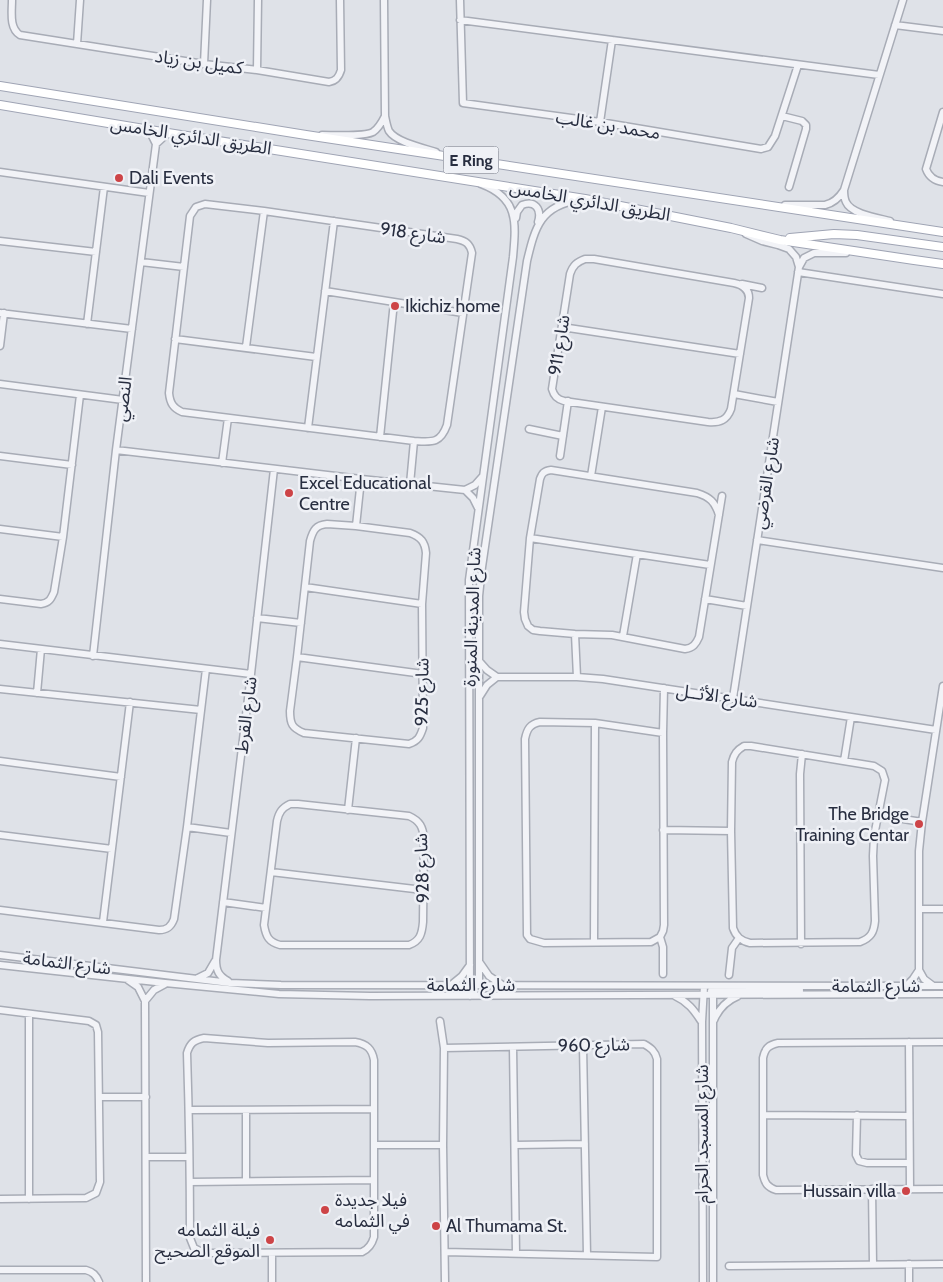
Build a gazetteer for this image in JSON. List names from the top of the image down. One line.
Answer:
{"streets":{"main road":["الطريق الدائري الخامس","E Ring"],"street":["كميل بن زياد","محمد بن غالب","شارع 918","شارع 911","النصي","شارع القرضي","شارع المدينة المنورة","شارع 925","شارع الأثــل","شارع القرط","شارع 928","شارع الثمامة","شارع 960","شارع المسجد الحرام"]},"crossings":[["الطريق الدائري الخامس","شارع المدينة المنورة"],["شارع القرضي","شارع الأثــل"],["شارع المدينة المنورة","شارع الثمامة"],["شارع الثمامة","شارع المسجد الحرام"]],"places":["Dali Events","Ikichiz home","Excel Educational Centre","The Bridge Training Centar","Hussain villa","فيلا جديدة في الثمامه","Al Thumama St.","فيلة الثمامه الموقع الصحيح"]}
